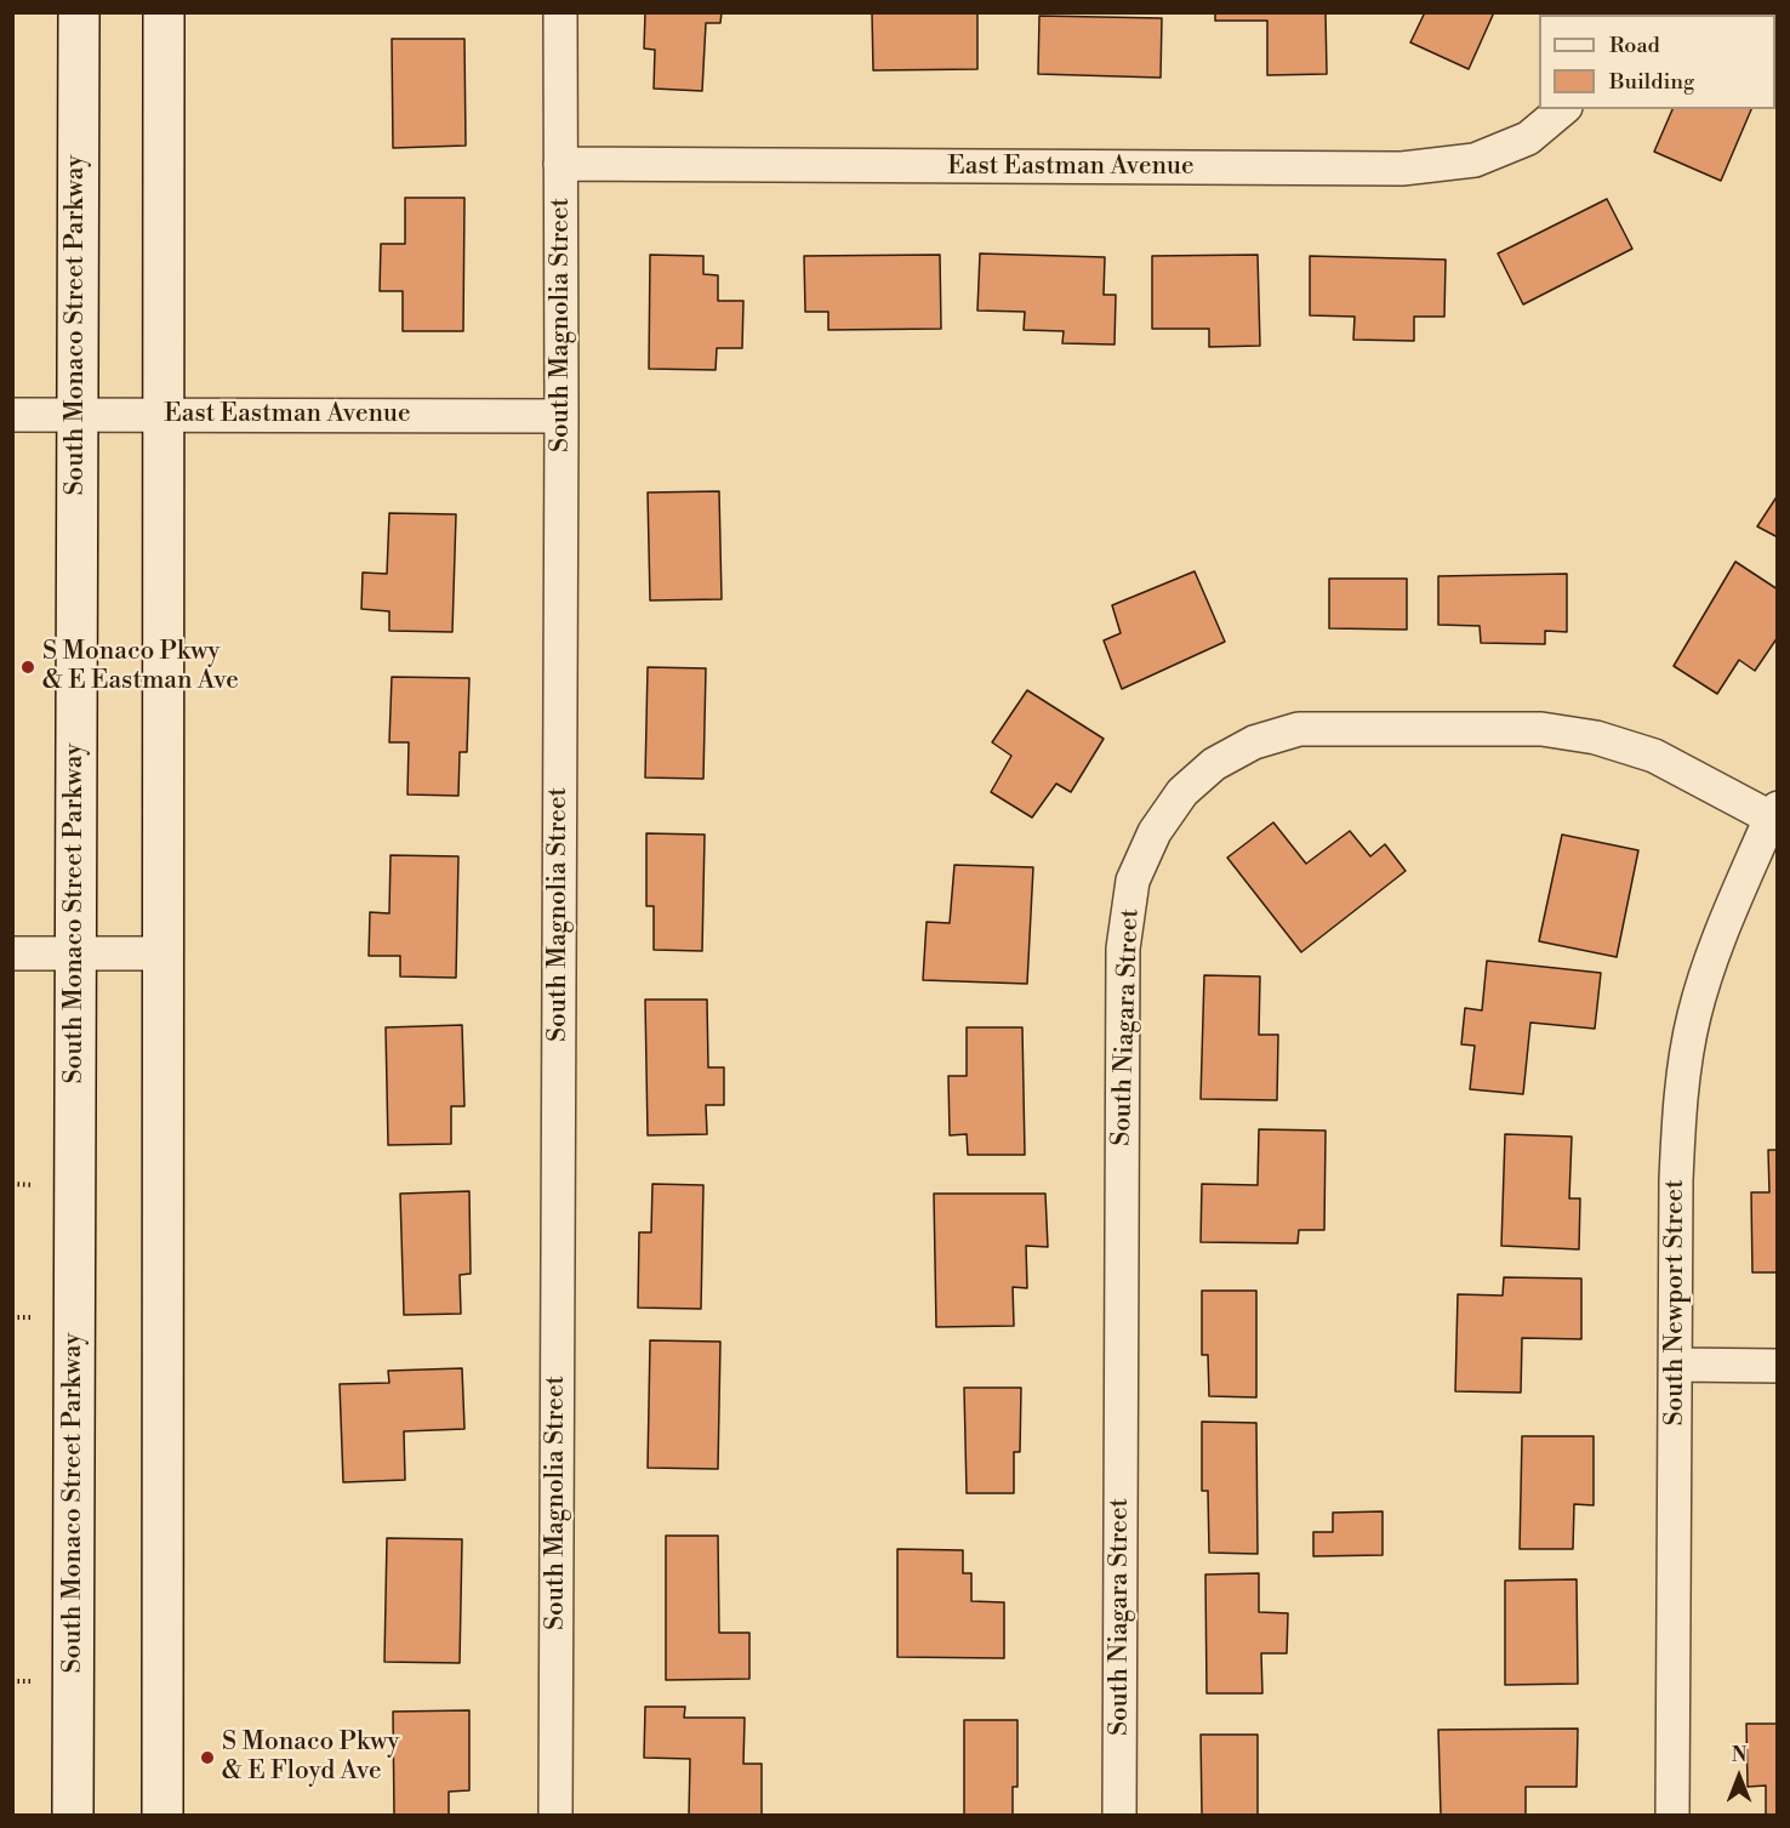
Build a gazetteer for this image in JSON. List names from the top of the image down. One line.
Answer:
{"streets":{"main road":["South Monaco Street Parkway"],"street":["East Eastman Avenue","South Magnolia Street","South Niagara Street","South Newport Street"]},"crossings":[["East Eastman Avenue","South Monaco Street Parkway"],["East Eastman Avenue","South Magnolia Street"],["South Niagara Street","South Newport Street"]],"places":["S Monaco Pkwy & E Eastman Ave","S Monaco Pkwy & E Floyd Ave"],"legend":["Road","Building"],"north":"top"}
